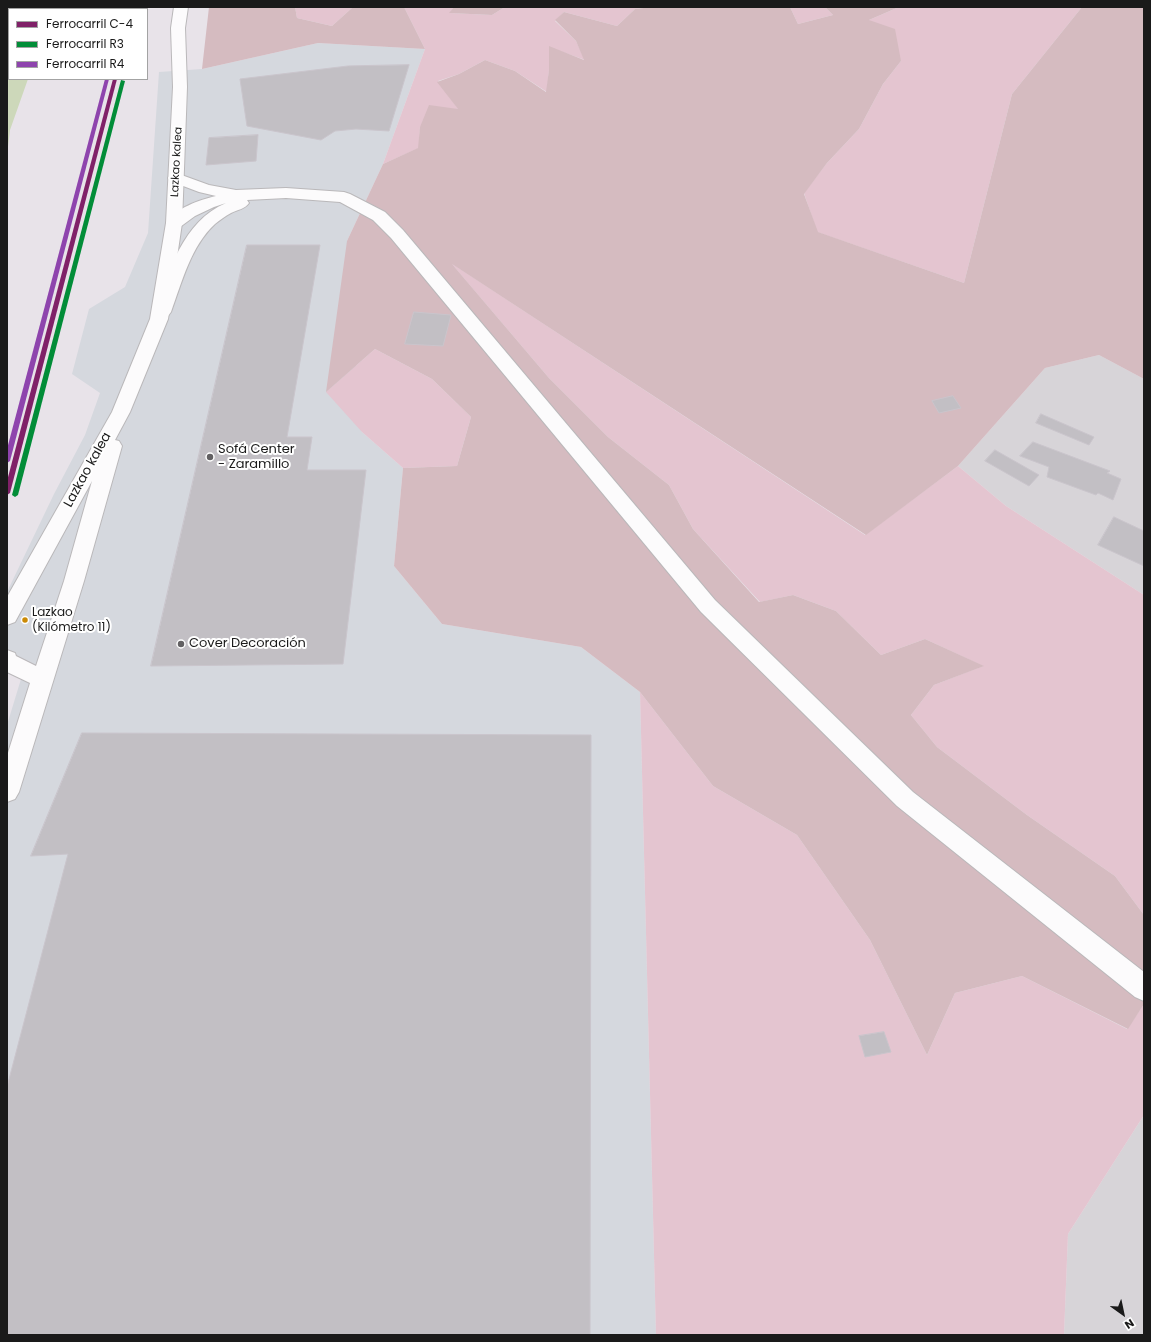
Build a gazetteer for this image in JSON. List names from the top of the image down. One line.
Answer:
{"streets":{"street":["Lazkao kalea"]},"places":["Sofá Center - Zaramillo","Lazkao (Kilómetro 11)","Cover Decoración"],"lines":["rail line C-4","rail line R4","rail line R3"],"legend":["Ferrocarril C-4","Ferrocarril R3","Ferrocarril R4"],"north":"bottom right"}
